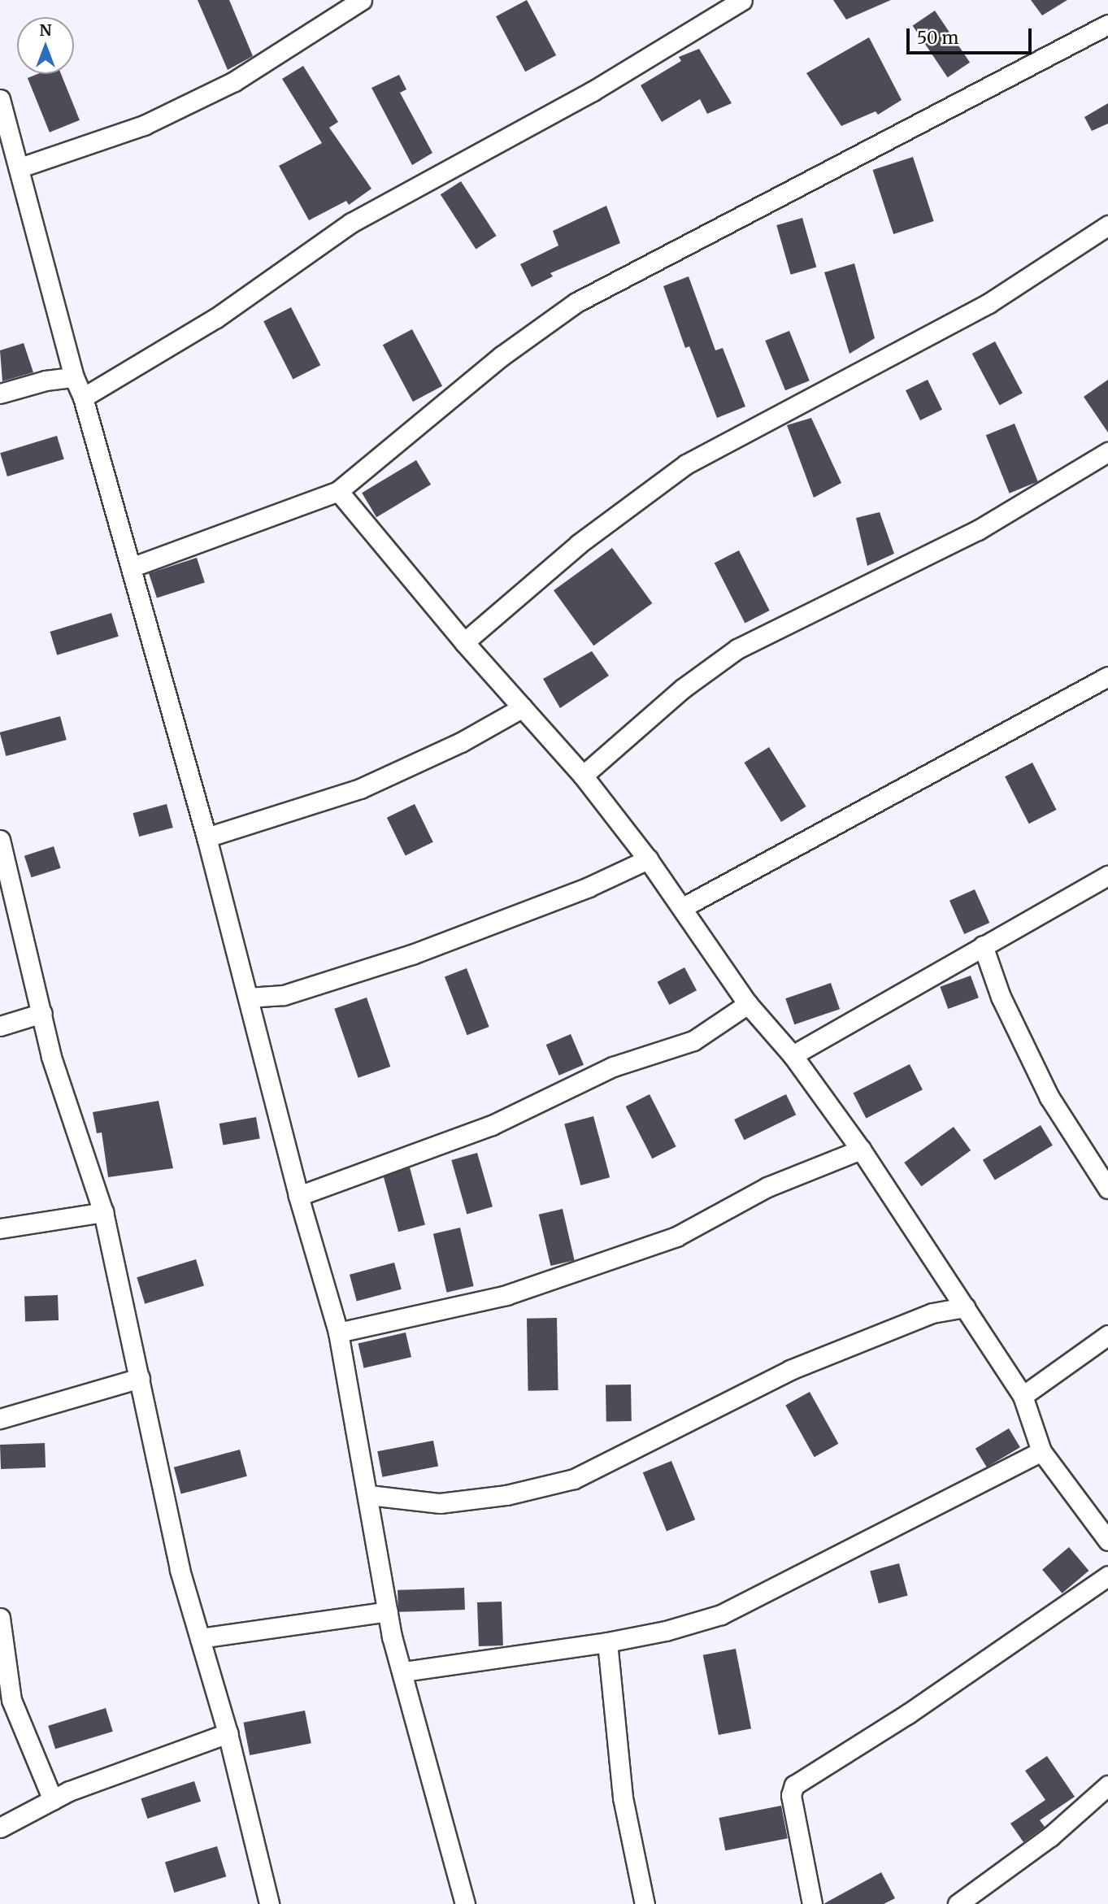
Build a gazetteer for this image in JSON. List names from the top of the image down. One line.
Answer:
{"scale_bar":"50 m","north":"top"}
